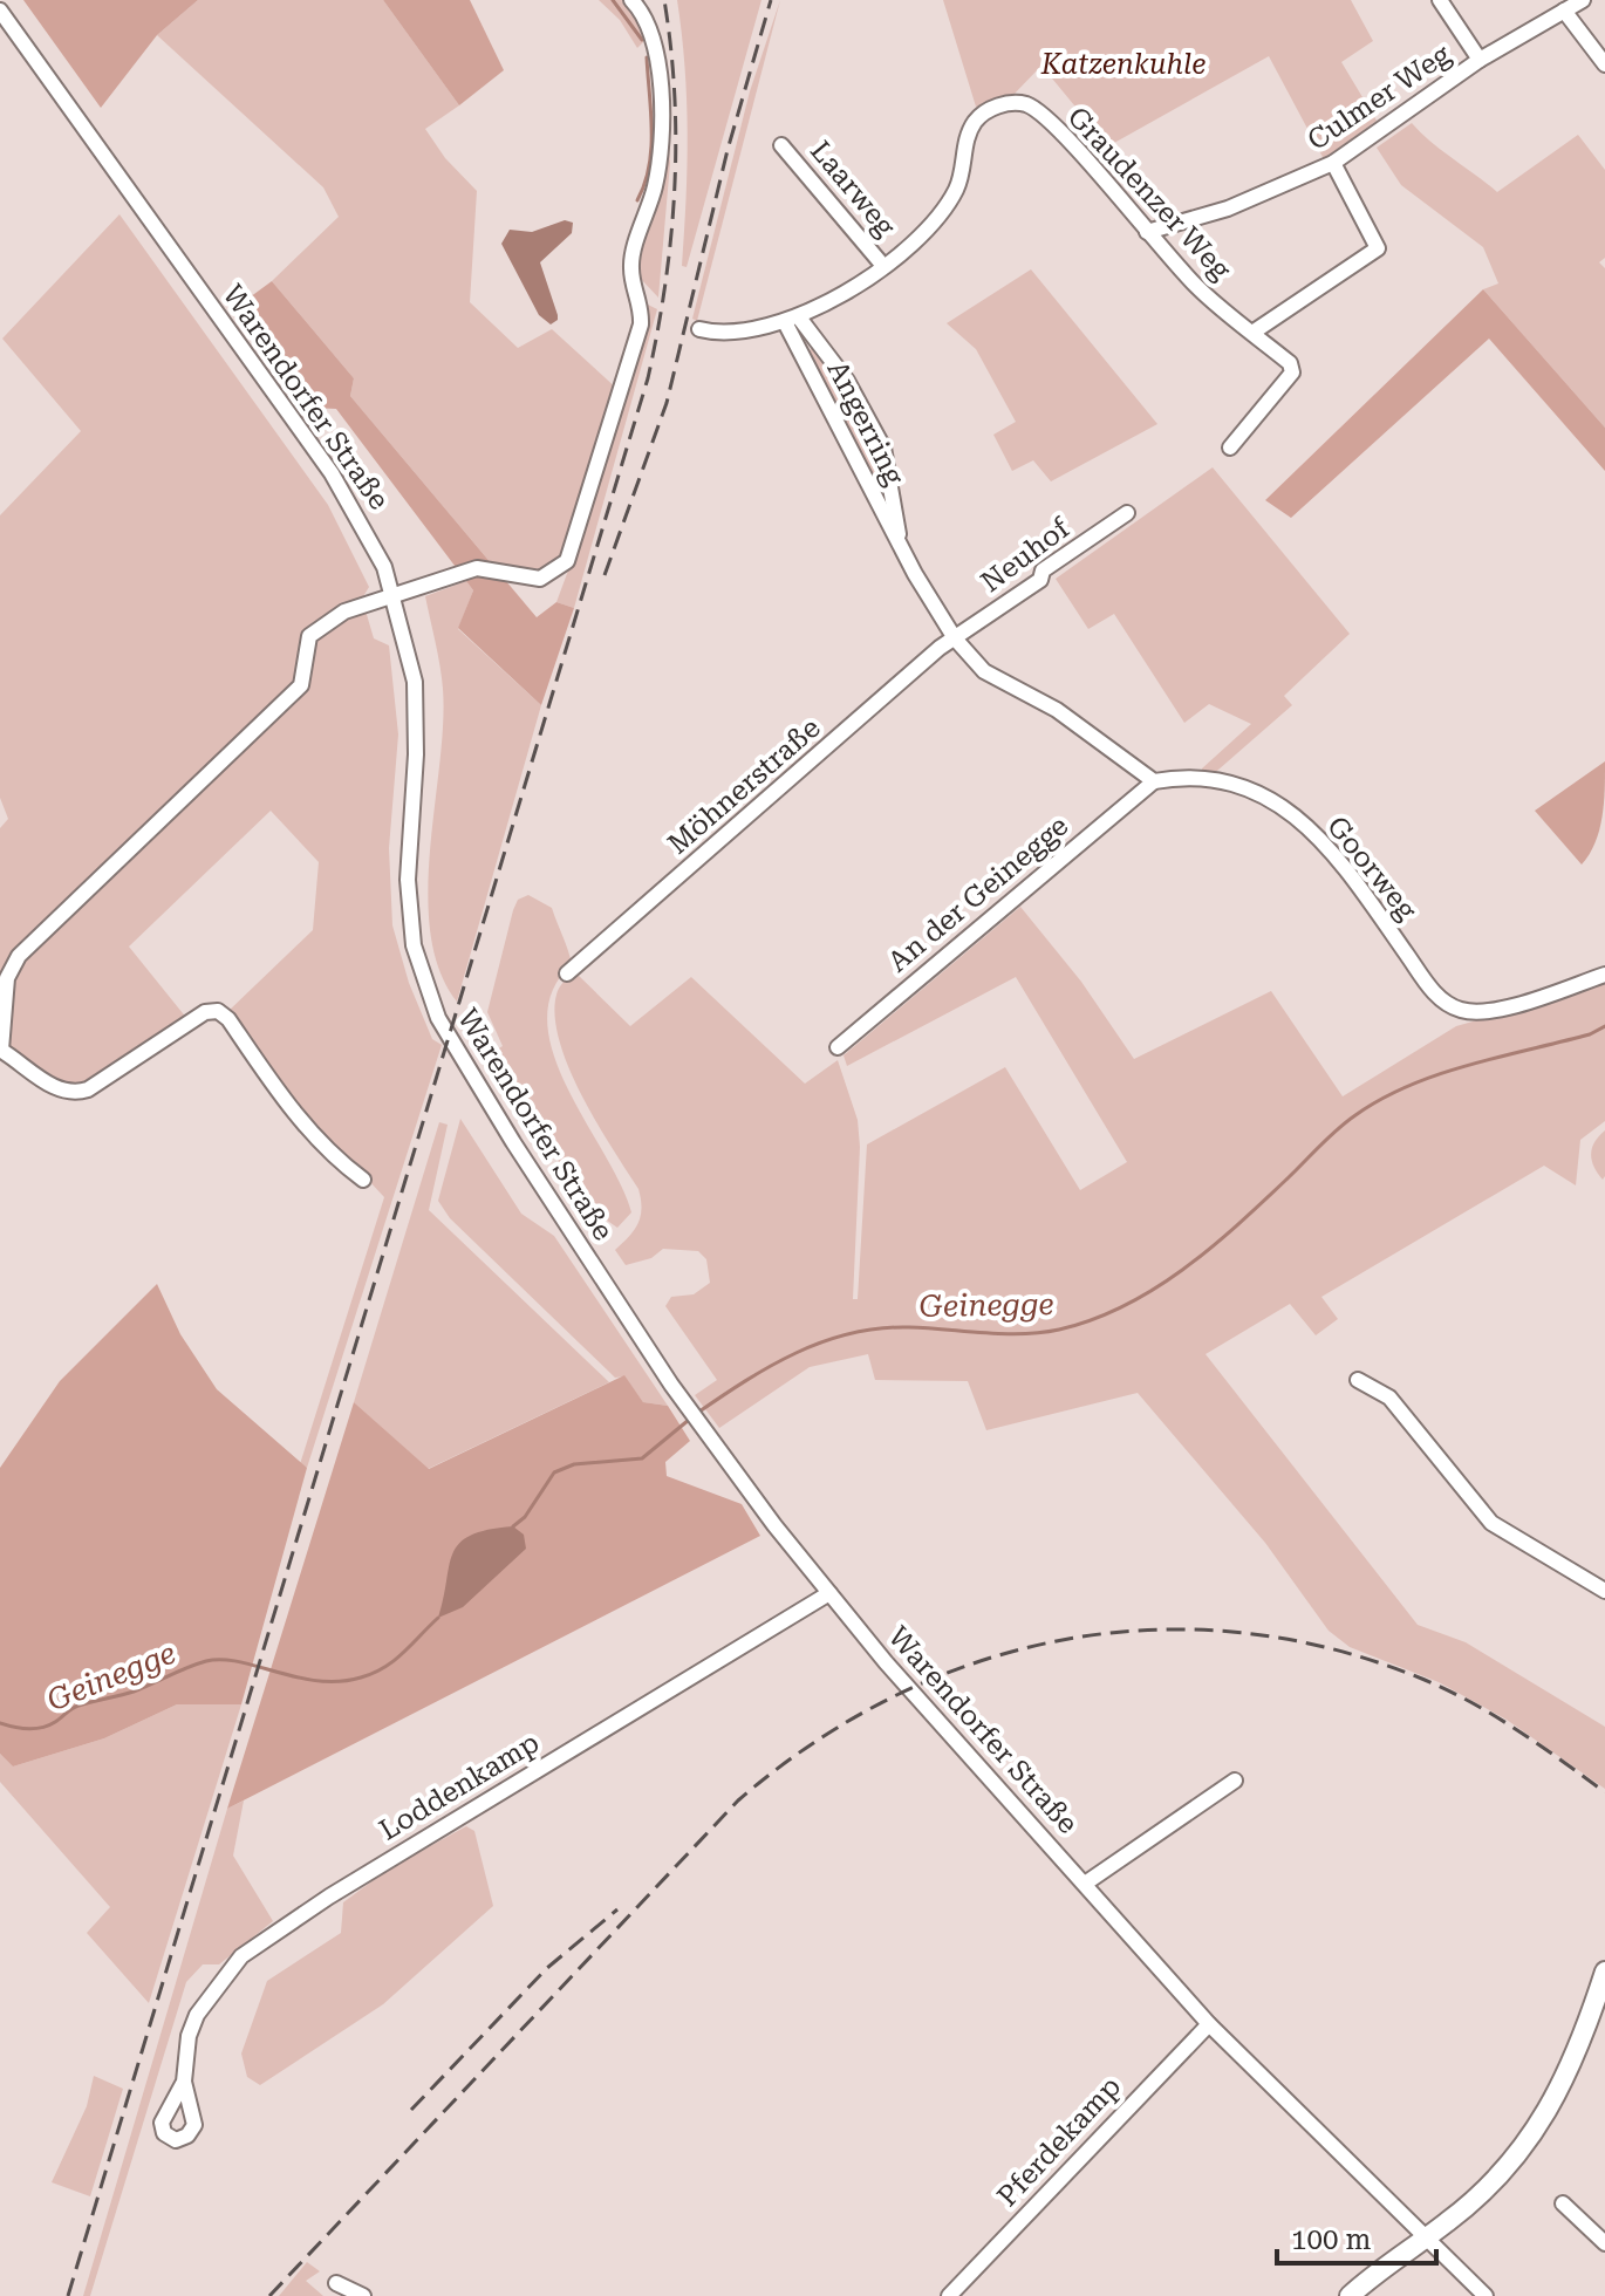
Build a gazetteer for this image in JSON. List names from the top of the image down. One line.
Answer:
{"streets":{"street":["Culmer Weg","Laarweg","Graudenzer Weg","Warendorfer Straße","Angerring","Neuhof","Möhnerstraße","Goorweg","An der Geinegge","Loddenkamp","Pferdekamp"]},"crossings":[["Culmer Weg","Graudenzer Weg"],["Laarweg","Graudenzer Weg"],["Graudenzer Weg","Angerring"],["Warendorfer Straße","Loddenkamp"],["Warendorfer Straße","Pferdekamp"],["Angerring","Neuhof"],["Angerring","Möhnerstraße"],["Neuhof","Möhnerstraße"],["Goorweg","An der Geinegge"]],"water":["Geinegge"],"parks":["Katzenkuhle"],"scale_bar":"100 m"}
